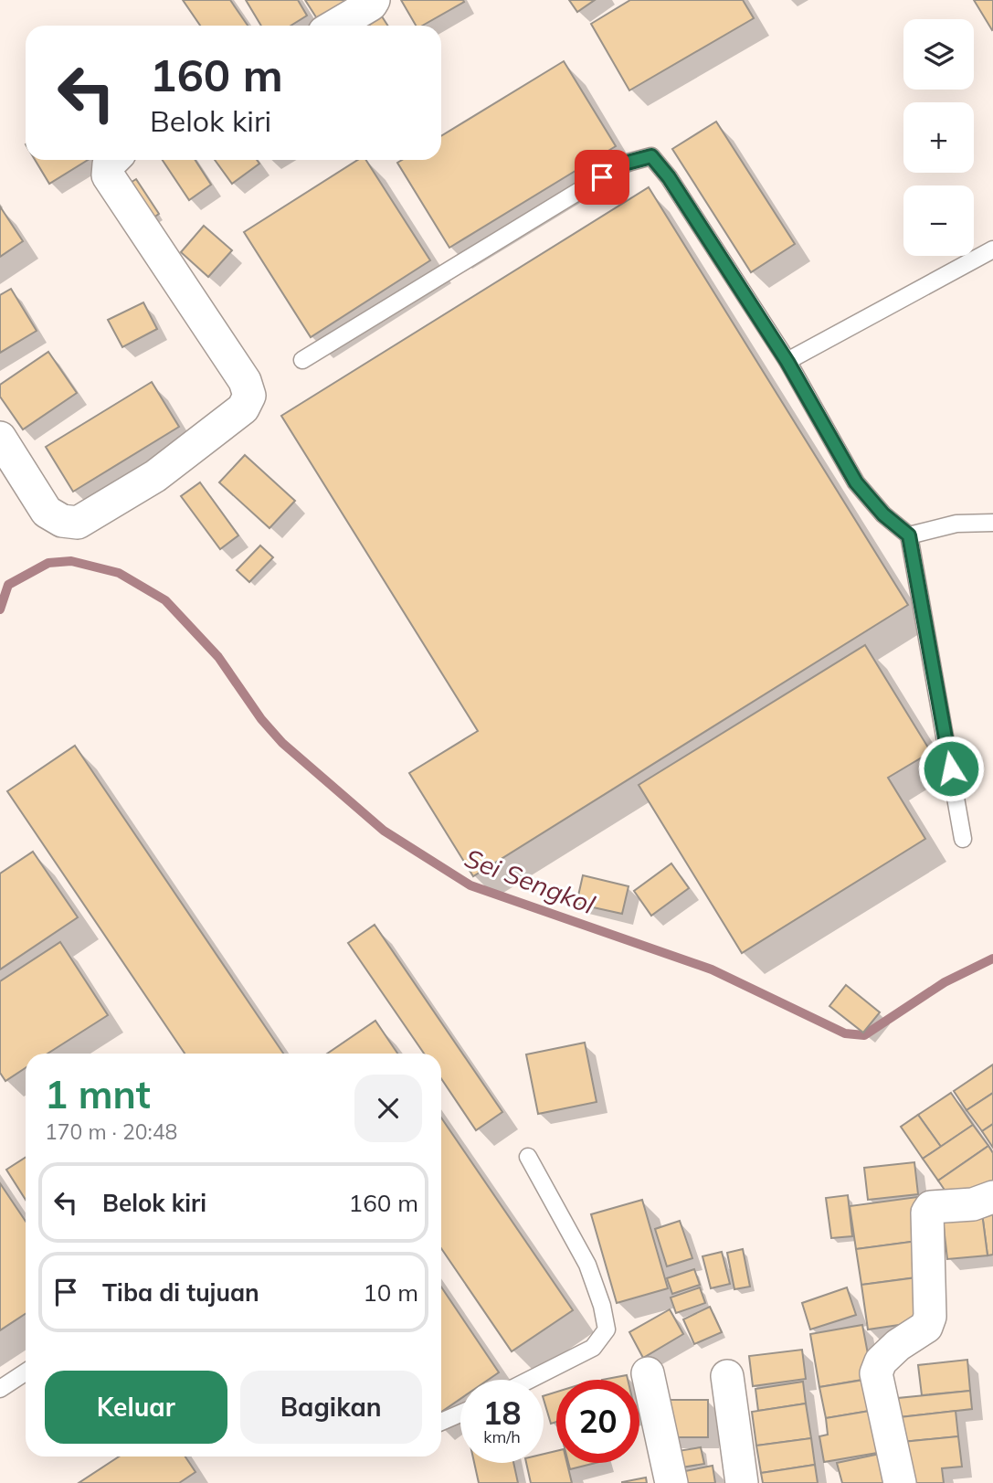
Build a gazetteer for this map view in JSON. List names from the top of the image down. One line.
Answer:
{"water":["Sei Sengkol"],"page":{"map_buttons":["+","−"],"turn":["160 m","Belok kiri"],"heading":["1 mnt","170 m · 20:48"],"list":[{"name":"Belok kiri","value":"160 m"},{"name":"Tiba di tujuan","value":"10 m"}],"buttons":["Keluar","Bagikan"],"speed":"18 km/h","limit":"20"}}
